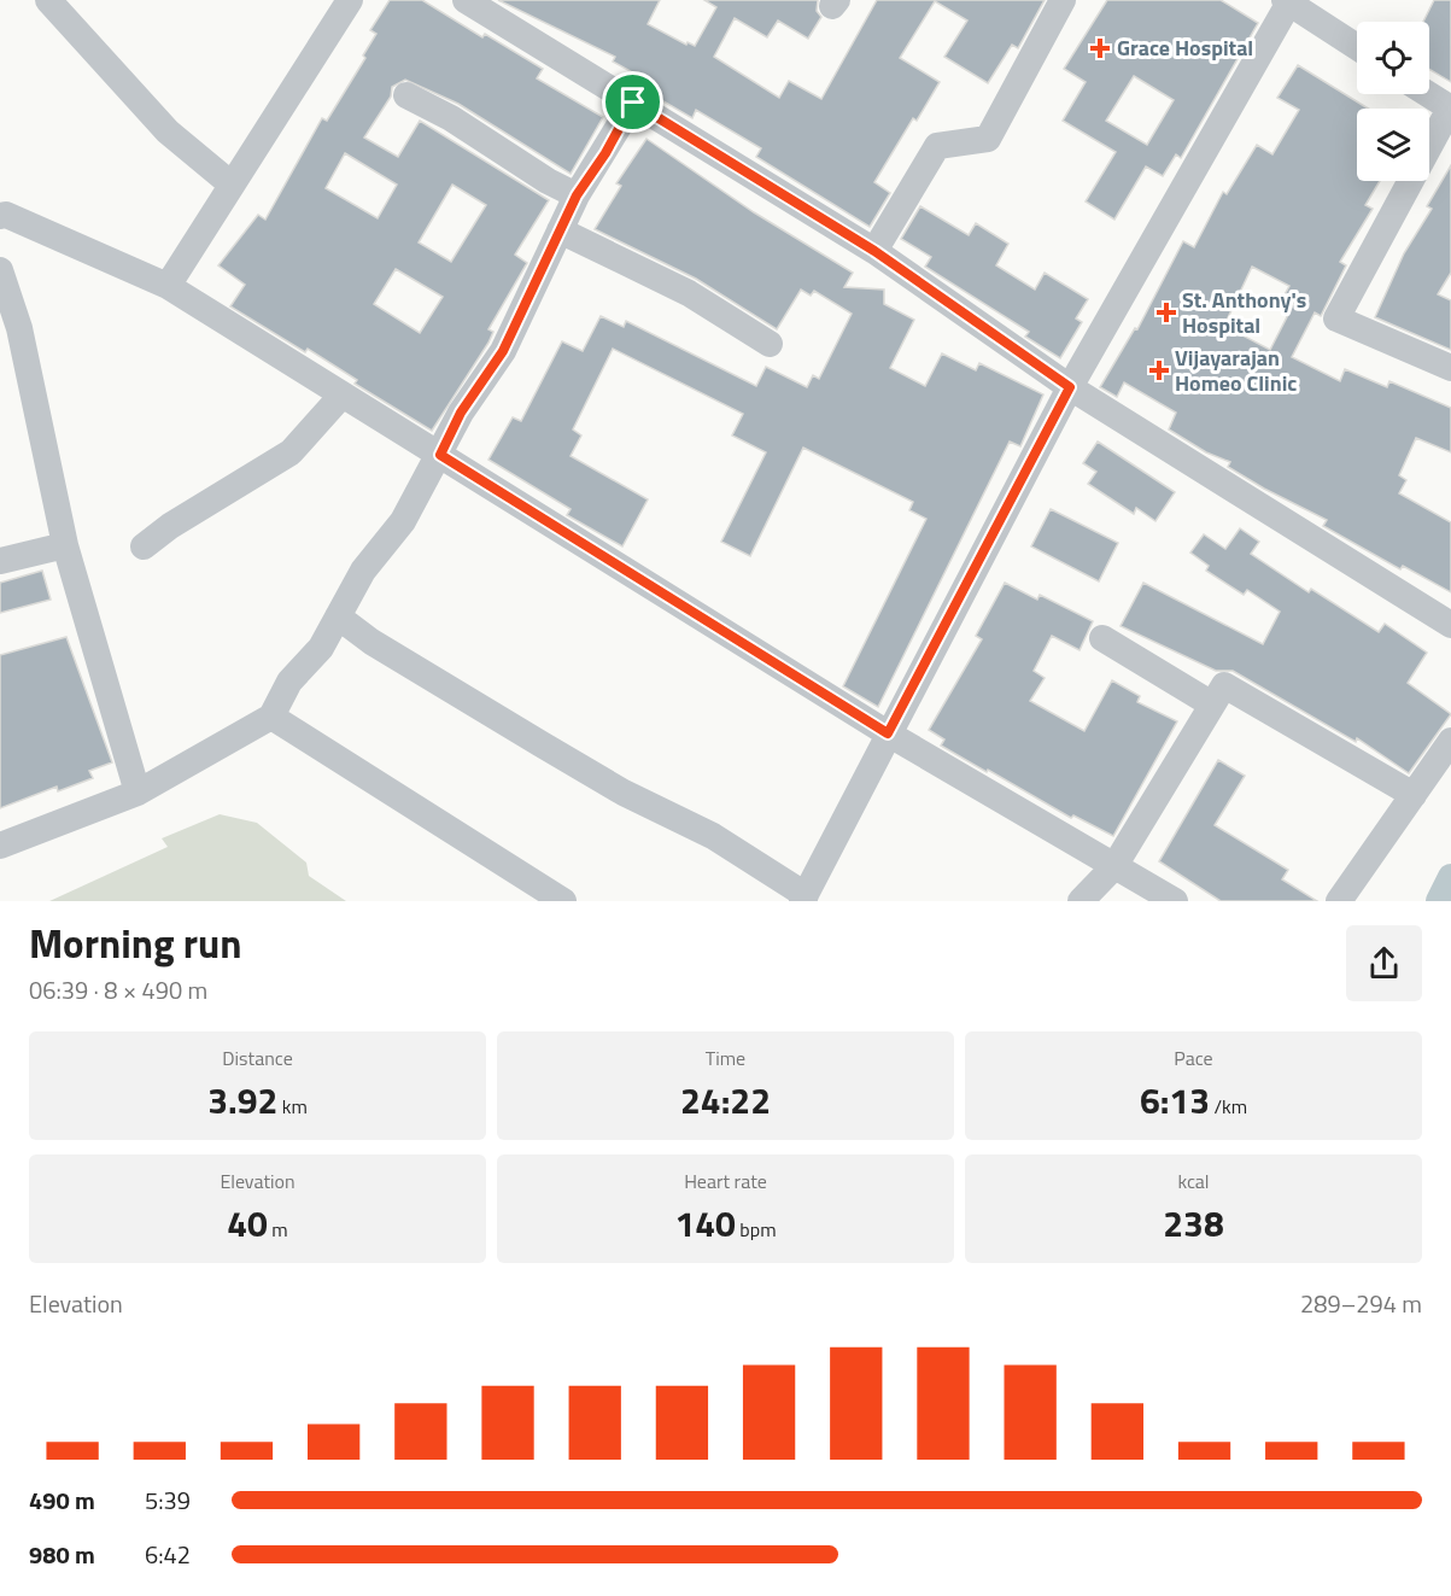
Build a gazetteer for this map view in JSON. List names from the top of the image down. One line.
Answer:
{"places":{"health":["Grace Hospital","St. Anthony's Hospital","Vijayarajan Homeo Clinic"]},"page":{"heading":["Morning run","06:39 · 8 × 490 m"],"stats":[["Distance","3.92 km"],["Time","24:22"],["Pace","6:13 /km"],["Elevation","40 m"],["Heart rate","140 bpm"],["kcal","238"]],"chart":["Elevation","289–294 m"],"list":[{"name":"490 m","note":"5:39"},{"name":"980 m","note":"6:42"}]}}
